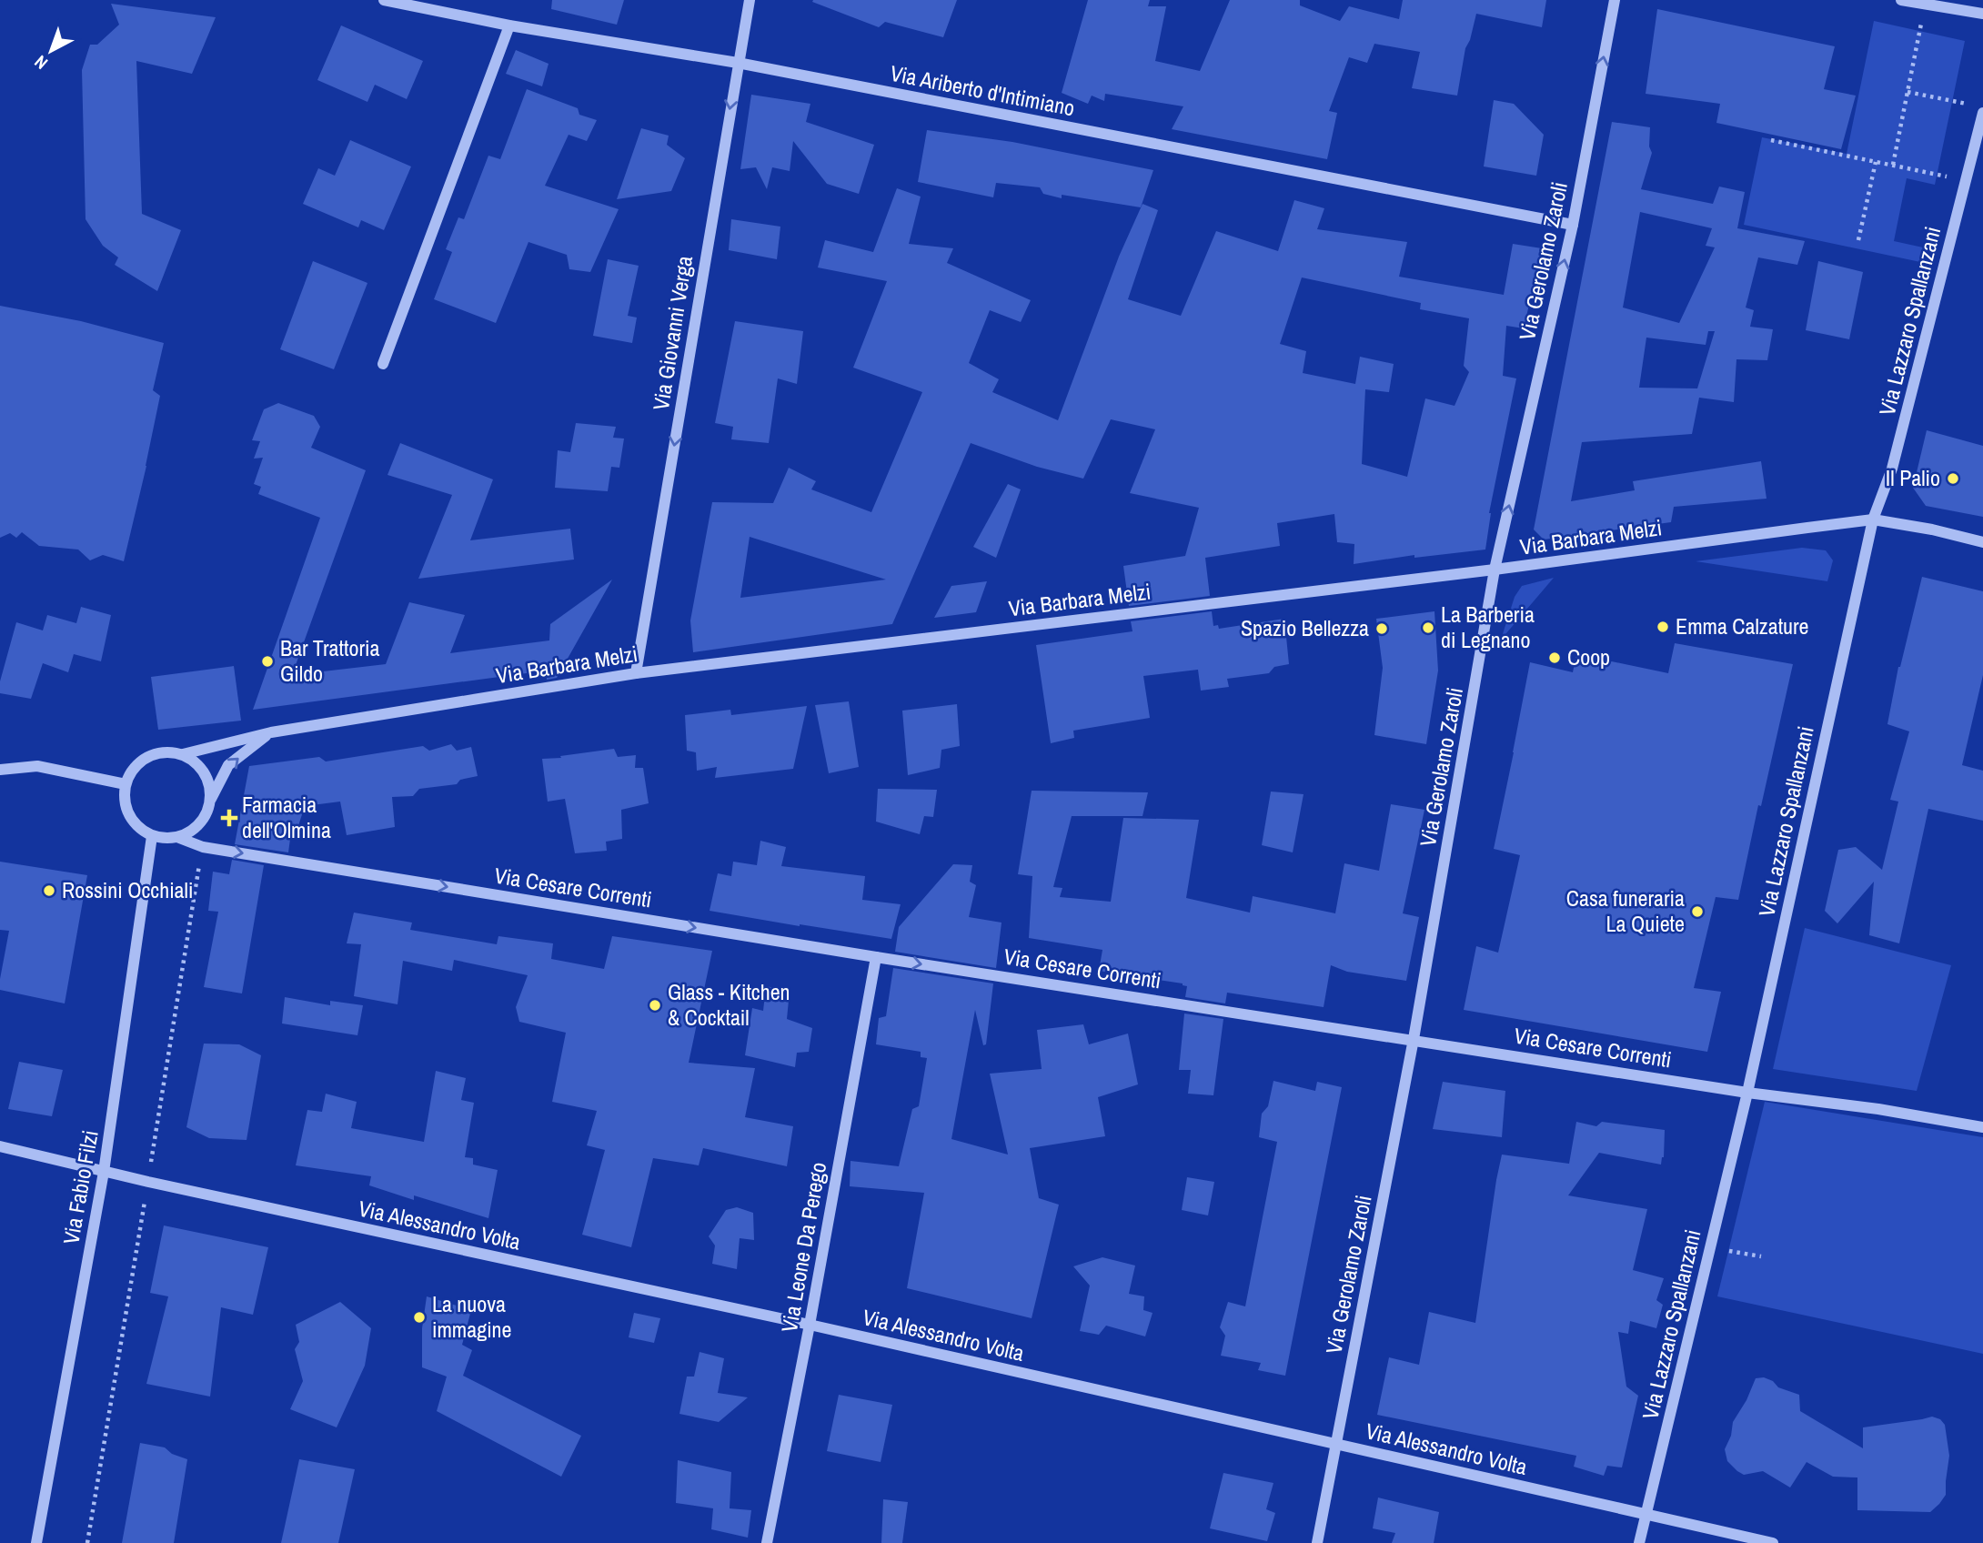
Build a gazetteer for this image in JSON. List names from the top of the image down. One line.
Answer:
{"streets":{"street":["Via Ariberto d'Intimiano","Via Gerolamo Zaroli","Via Lazzaro Spallanzani","Via Giovanni Verga","Via Barbara Melzi","Via Cesare Correnti","Via Fabio Filzi","Via Alessandro Volta","Via Leone Da Perego"]},"crossings":[["Via Ariberto d'Intimiano","Via Gerolamo Zaroli"],["Via Ariberto d'Intimiano","Via Giovanni Verga"],["Via Gerolamo Zaroli","Via Barbara Melzi"],["Via Gerolamo Zaroli","Via Cesare Correnti"],["Via Gerolamo Zaroli","Via Alessandro Volta"],["Via Lazzaro Spallanzani","Via Barbara Melzi"],["Via Lazzaro Spallanzani","Via Cesare Correnti"],["Via Lazzaro Spallanzani","Via Alessandro Volta"],["Via Giovanni Verga","Via Barbara Melzi"],["Via Barbara Melzi","Via Cesare Correnti"],["Via Barbara Melzi","Via Fabio Filzi"],["Via Cesare Correnti","Via Fabio Filzi"],["Via Cesare Correnti","Via Leone Da Perego"],["Via Fabio Filzi","Via Alessandro Volta"],["Via Alessandro Volta","Via Leone Da Perego"]],"one_way":["Via Gerolamo Zaroli","Via Giovanni Verga","Via Cesare Correnti"],"places":{"other":["Il Palio","Emma Calzature","La Barberia di Legnano","Spazio Bellezza","Coop","Bar Trattoria Gildo","Rossini Occhiali","Casa funeraria La Quiete","Glass - Kitchen & Cocktail","La nuova immagine"],"health":["Farmacia dell'Olmina"]},"north":"bottom left"}
